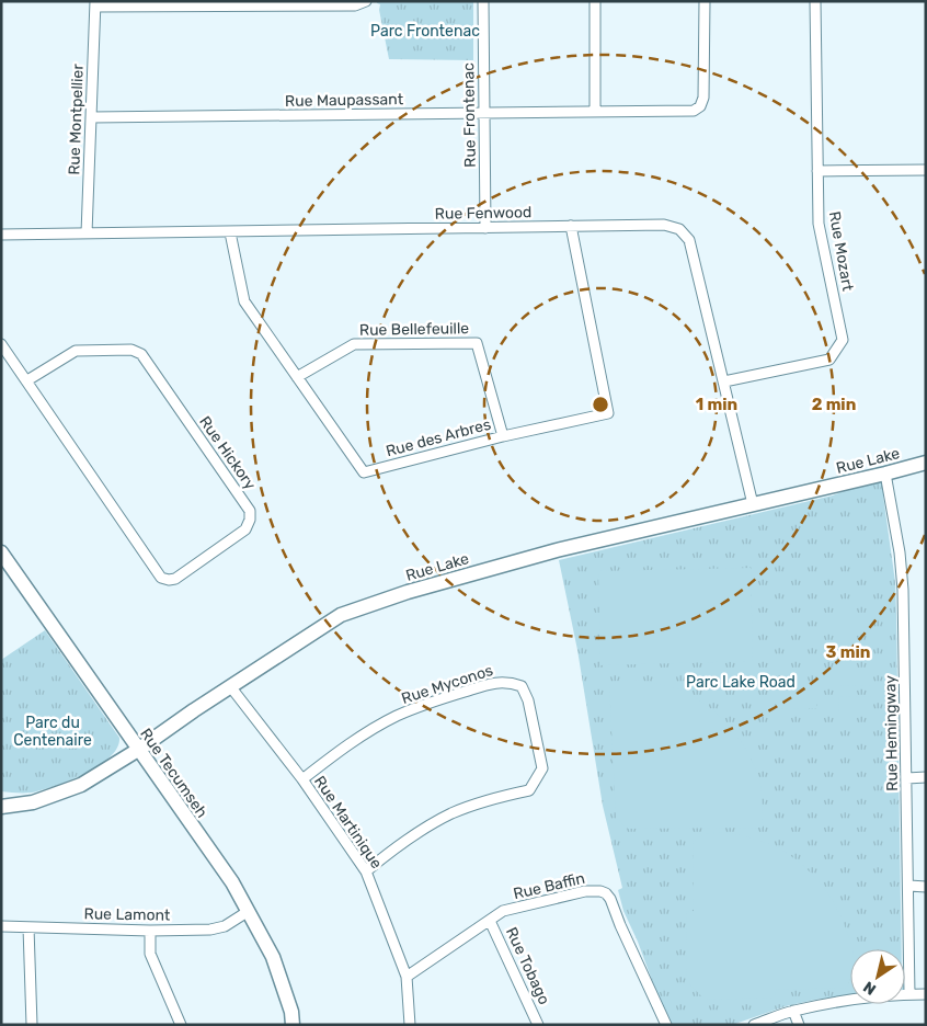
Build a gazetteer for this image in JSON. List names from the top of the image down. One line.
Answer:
{"streets":{"street":["Rue Maupassant","Rue Frontenac","Rue Montpellier","Rue Fenwood","Rue Mozart","Rue Bellefeuille","Rue des Arbres","Rue Hickory","Rue Lake","Rue Myconos","Rue Hemingway","Rue Tecumseh","Rue Martinique","Rue Baffin","Rue Lamont","Rue Tobago"]},"crossings":[["Rue Maupassant","Rue Frontenac"],["Rue Maupassant","Rue Montpellier"],["Rue Frontenac","Rue Fenwood"],["Rue Montpellier","Rue Fenwood"],["Rue Fenwood","Rue Mozart"],["Rue Fenwood","Rue des Arbres"],["Rue Fenwood","Rue Lake"],["Rue Bellefeuille","Rue des Arbres"],["Rue Lake","Rue Hemingway"],["Rue Lake","Rue Tecumseh"],["Rue Lake","Rue Martinique"],["Rue Myconos","Rue Martinique"],["Rue Tecumseh","Rue Lamont"],["Rue Martinique","Rue Baffin"],["Rue Baffin","Rue Tobago"]],"parks":["Parc Frontenac","Parc Lake Road","Parc du Centenaire"],"north":"bottom left","rings":["1 min","2 min","3 min"]}
